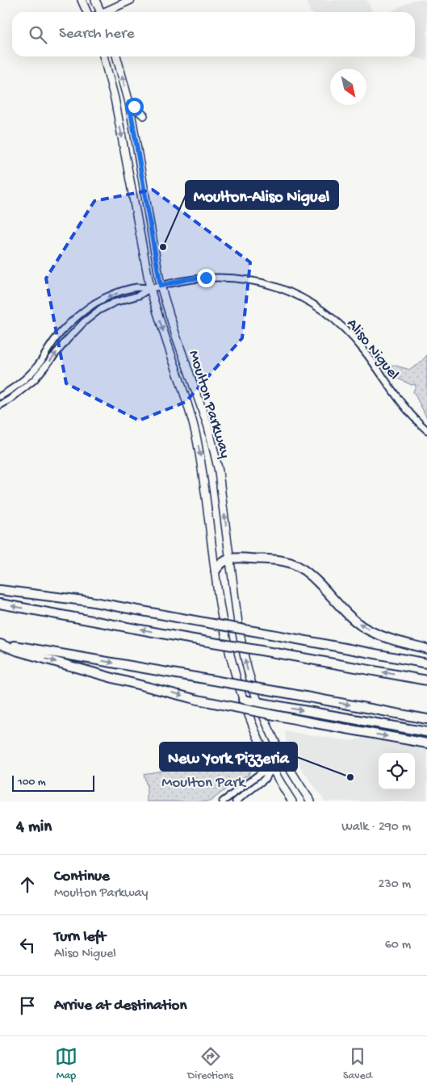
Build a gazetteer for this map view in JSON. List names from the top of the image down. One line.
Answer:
{"streets":{"main road":["Moulton Parkway"],"street":["Aliso Niguel"]},"crossings":[["Aliso Niguel","Moulton Parkway"]],"parks":["Moulton Park"],"places":["Moulton-Aliso Niguel","New York Pizzeria"],"scale_bar":"100 m","north":"bottom right","page":{"search":"Search here","scale":"100 m","heading":["4 min","Walk · 290 m"],"list":[["Continue","Moulton Parkway","230 m"],["Turn left","Aliso Niguel","60 m"],"Arrive at destination"],"nav":["Map","Directions","Saved"]}}
